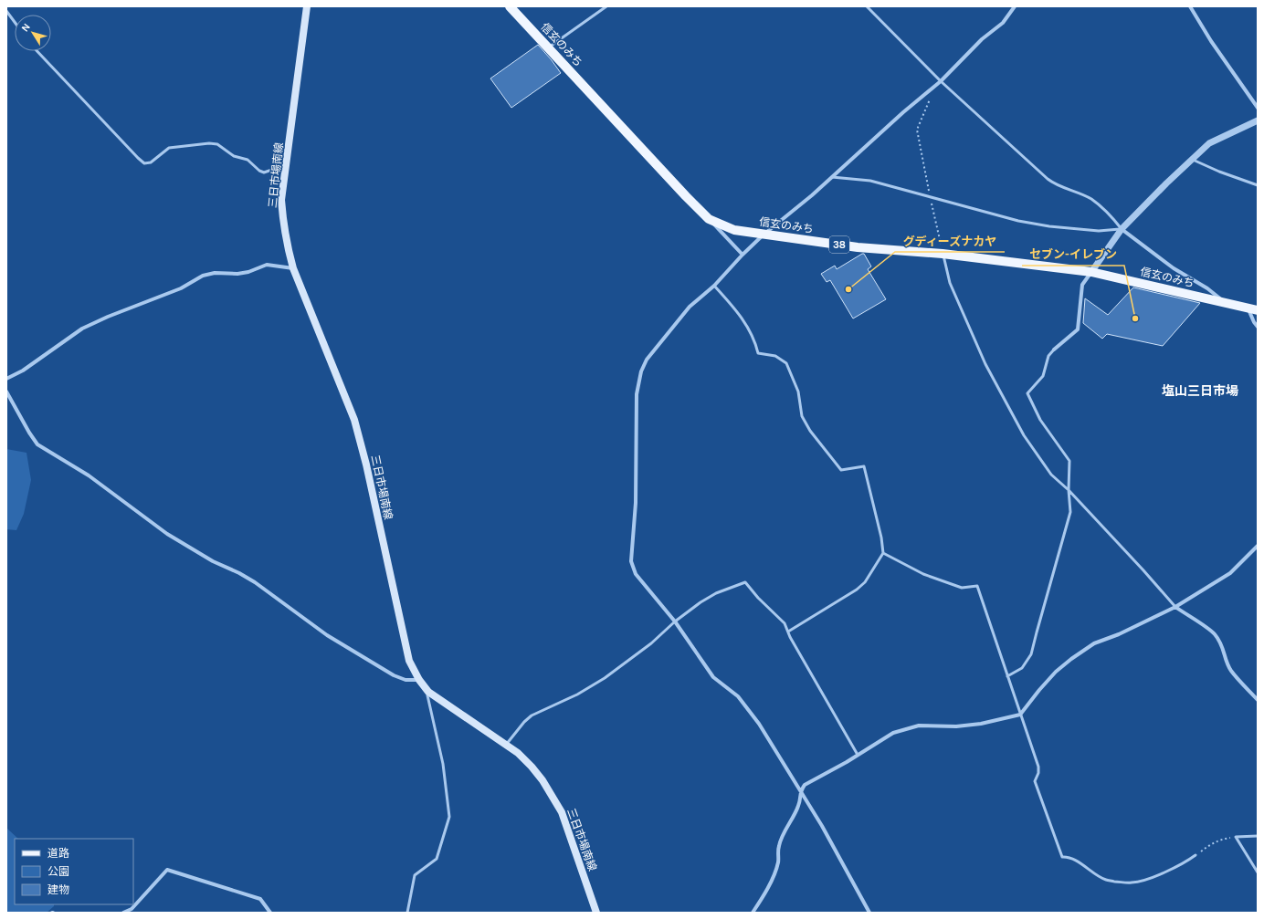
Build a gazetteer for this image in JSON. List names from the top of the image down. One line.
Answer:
{"streets":{"main road":["信玄のみち","三日市場南線","38"]},"districts":["塩山三日市場"],"places":["グディーズナカヤ","セブン-イレブン"],"legend":["道路","公園","建物"],"north":"top left"}
